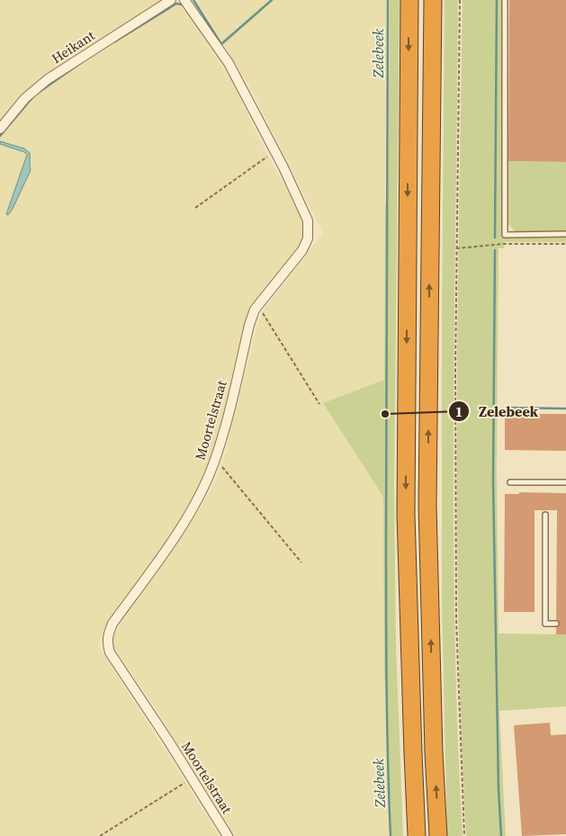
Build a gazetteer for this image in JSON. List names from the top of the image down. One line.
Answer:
{"streets":{"street":["Heikant","Moortelstraat"]},"water":["Zelebeek"],"places":["Zelebeek"]}
